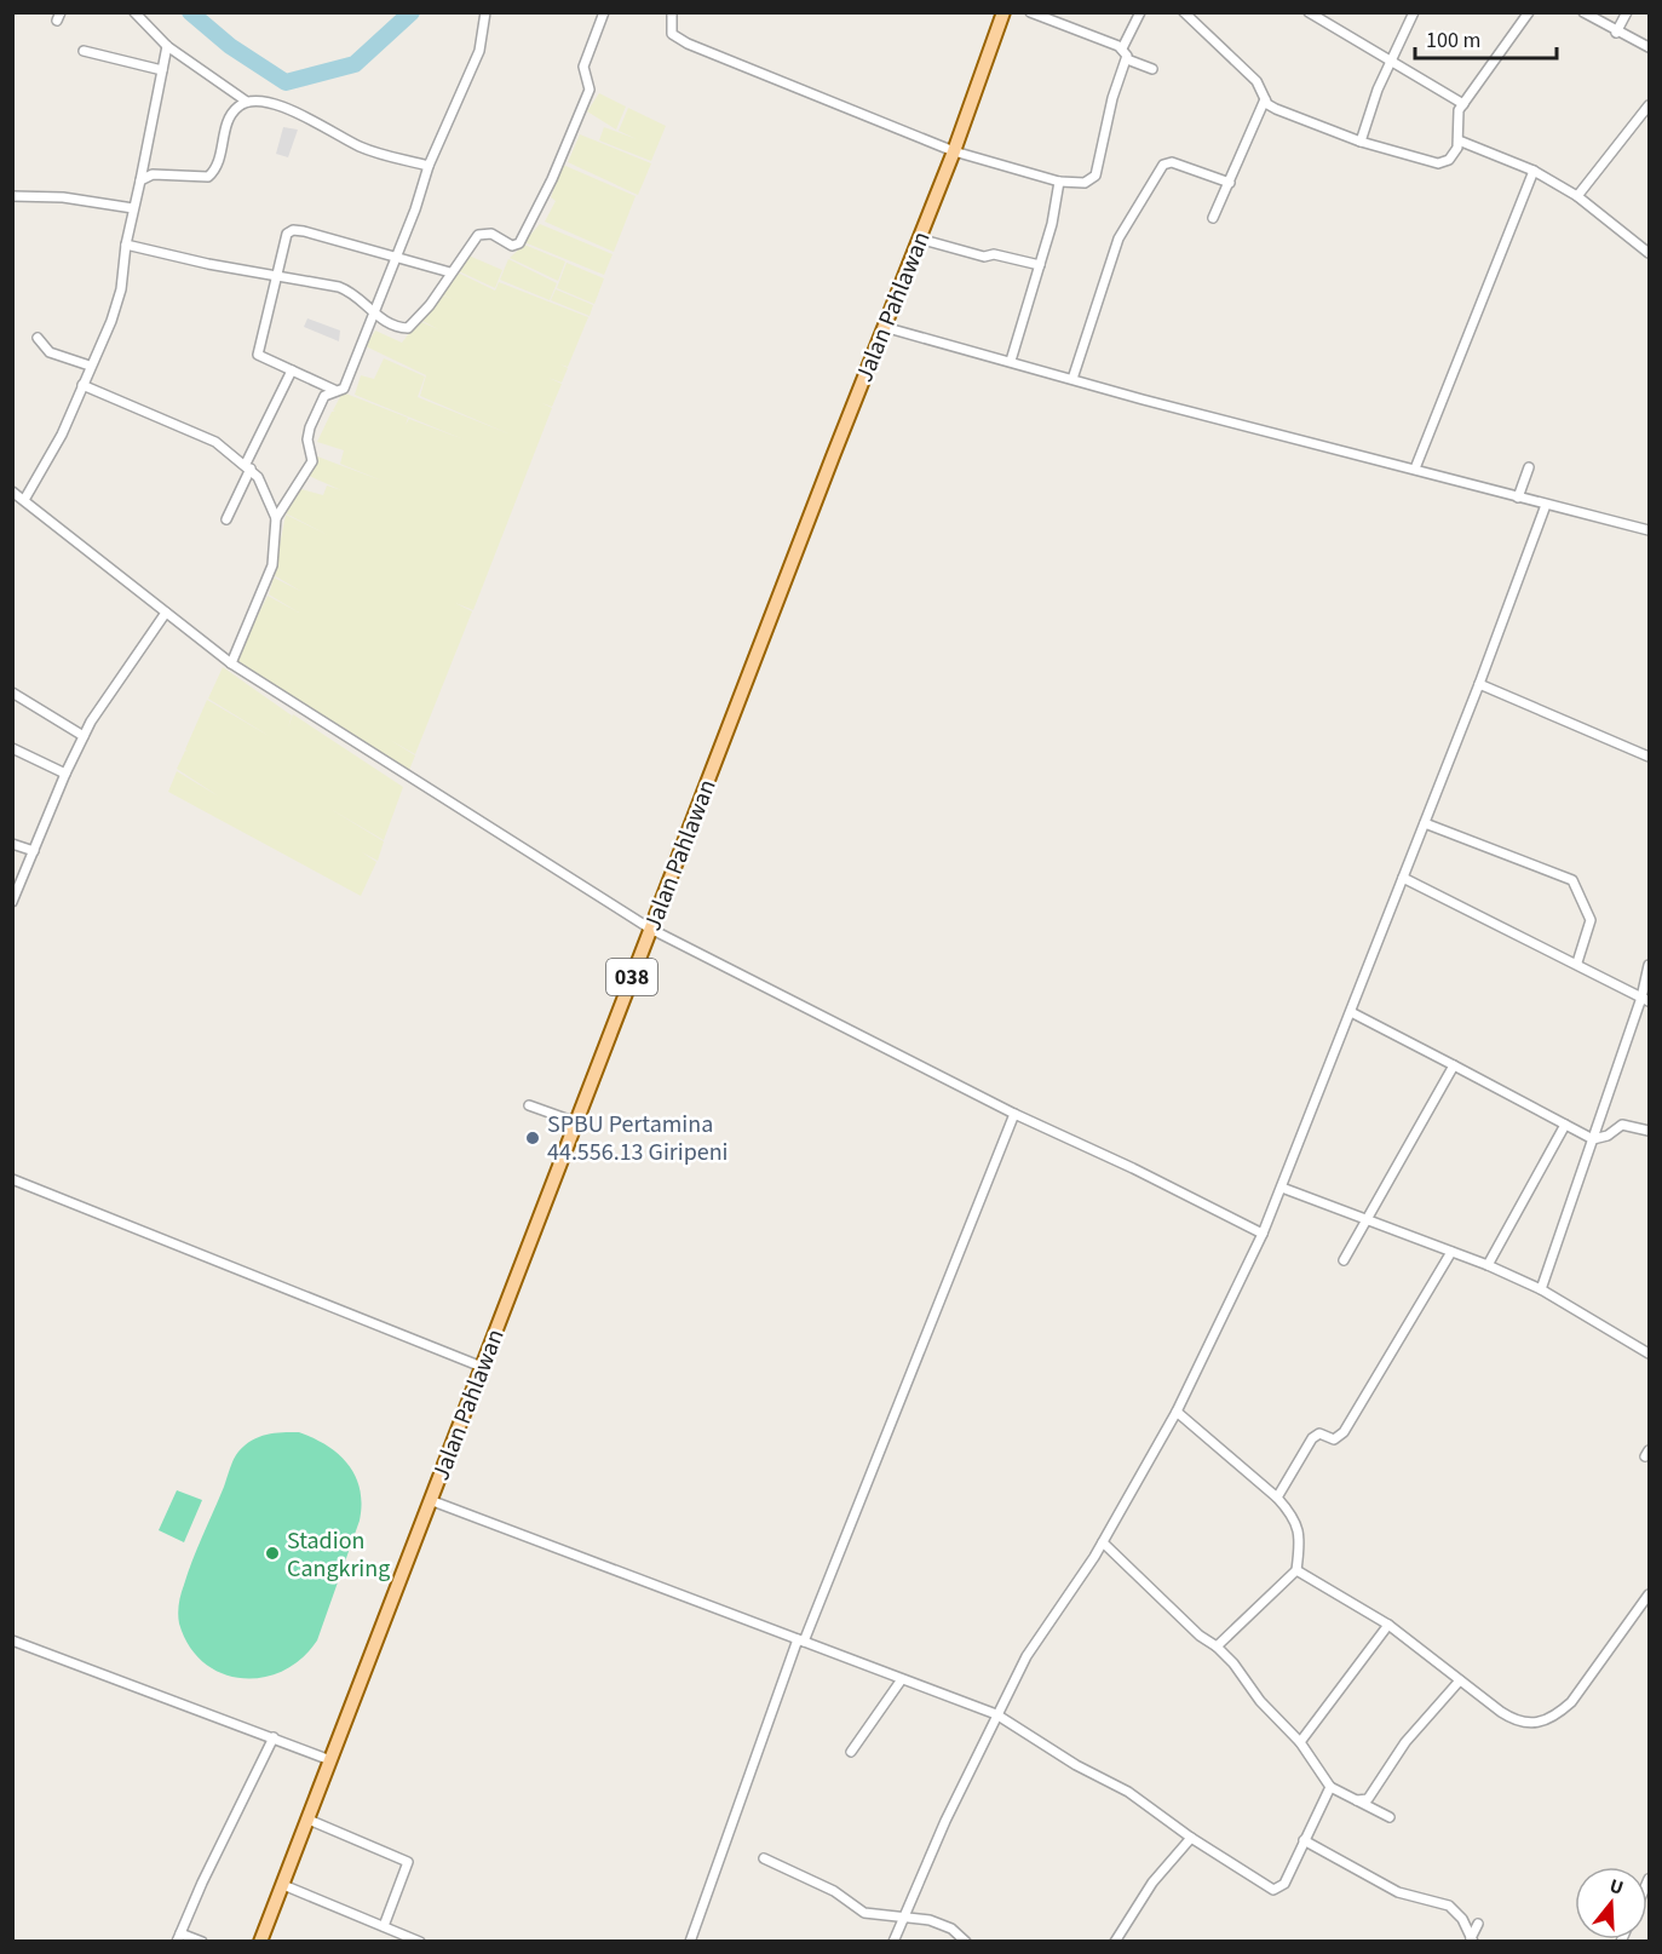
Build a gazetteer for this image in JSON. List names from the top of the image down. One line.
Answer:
{"streets":{"main road":["Jalan Pahlawan","038"]},"places":["SPBU Pertamina 44.556.13 Giripeni","Stadion Cangkring"],"scale_bar":"100 m","north":"top"}
